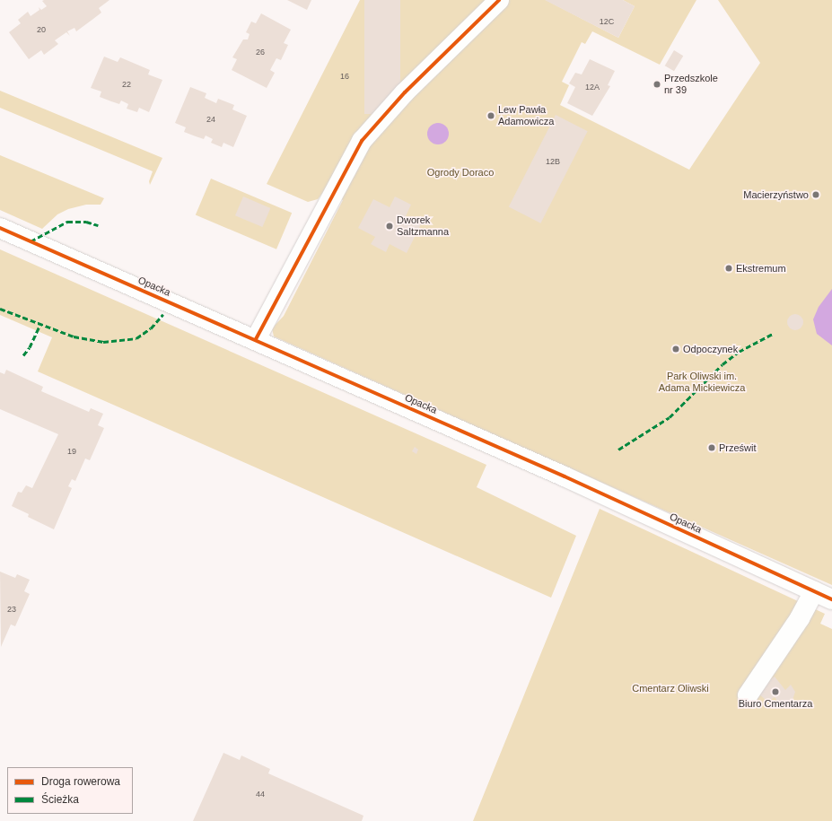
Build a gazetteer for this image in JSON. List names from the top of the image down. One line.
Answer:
{"streets":{"street":["Opacka"]},"parks":["Ogrody Doraco","Park Oliwski im. Adama Mickiewicza","Cmentarz Oliwski"],"places":["Przedszkole nr 39","Lew Pawła Adamowicza","Macierzyństwo","Dworek Saltzmanna","Ekstremum","Odpoczynek","Prześwit","Biuro Cmentarza"],"house_numbers":["12C","20","26","16","22","12A","24","12B","19","23","44"],"legend":["Droga rowerowa","Ścieżka"]}
